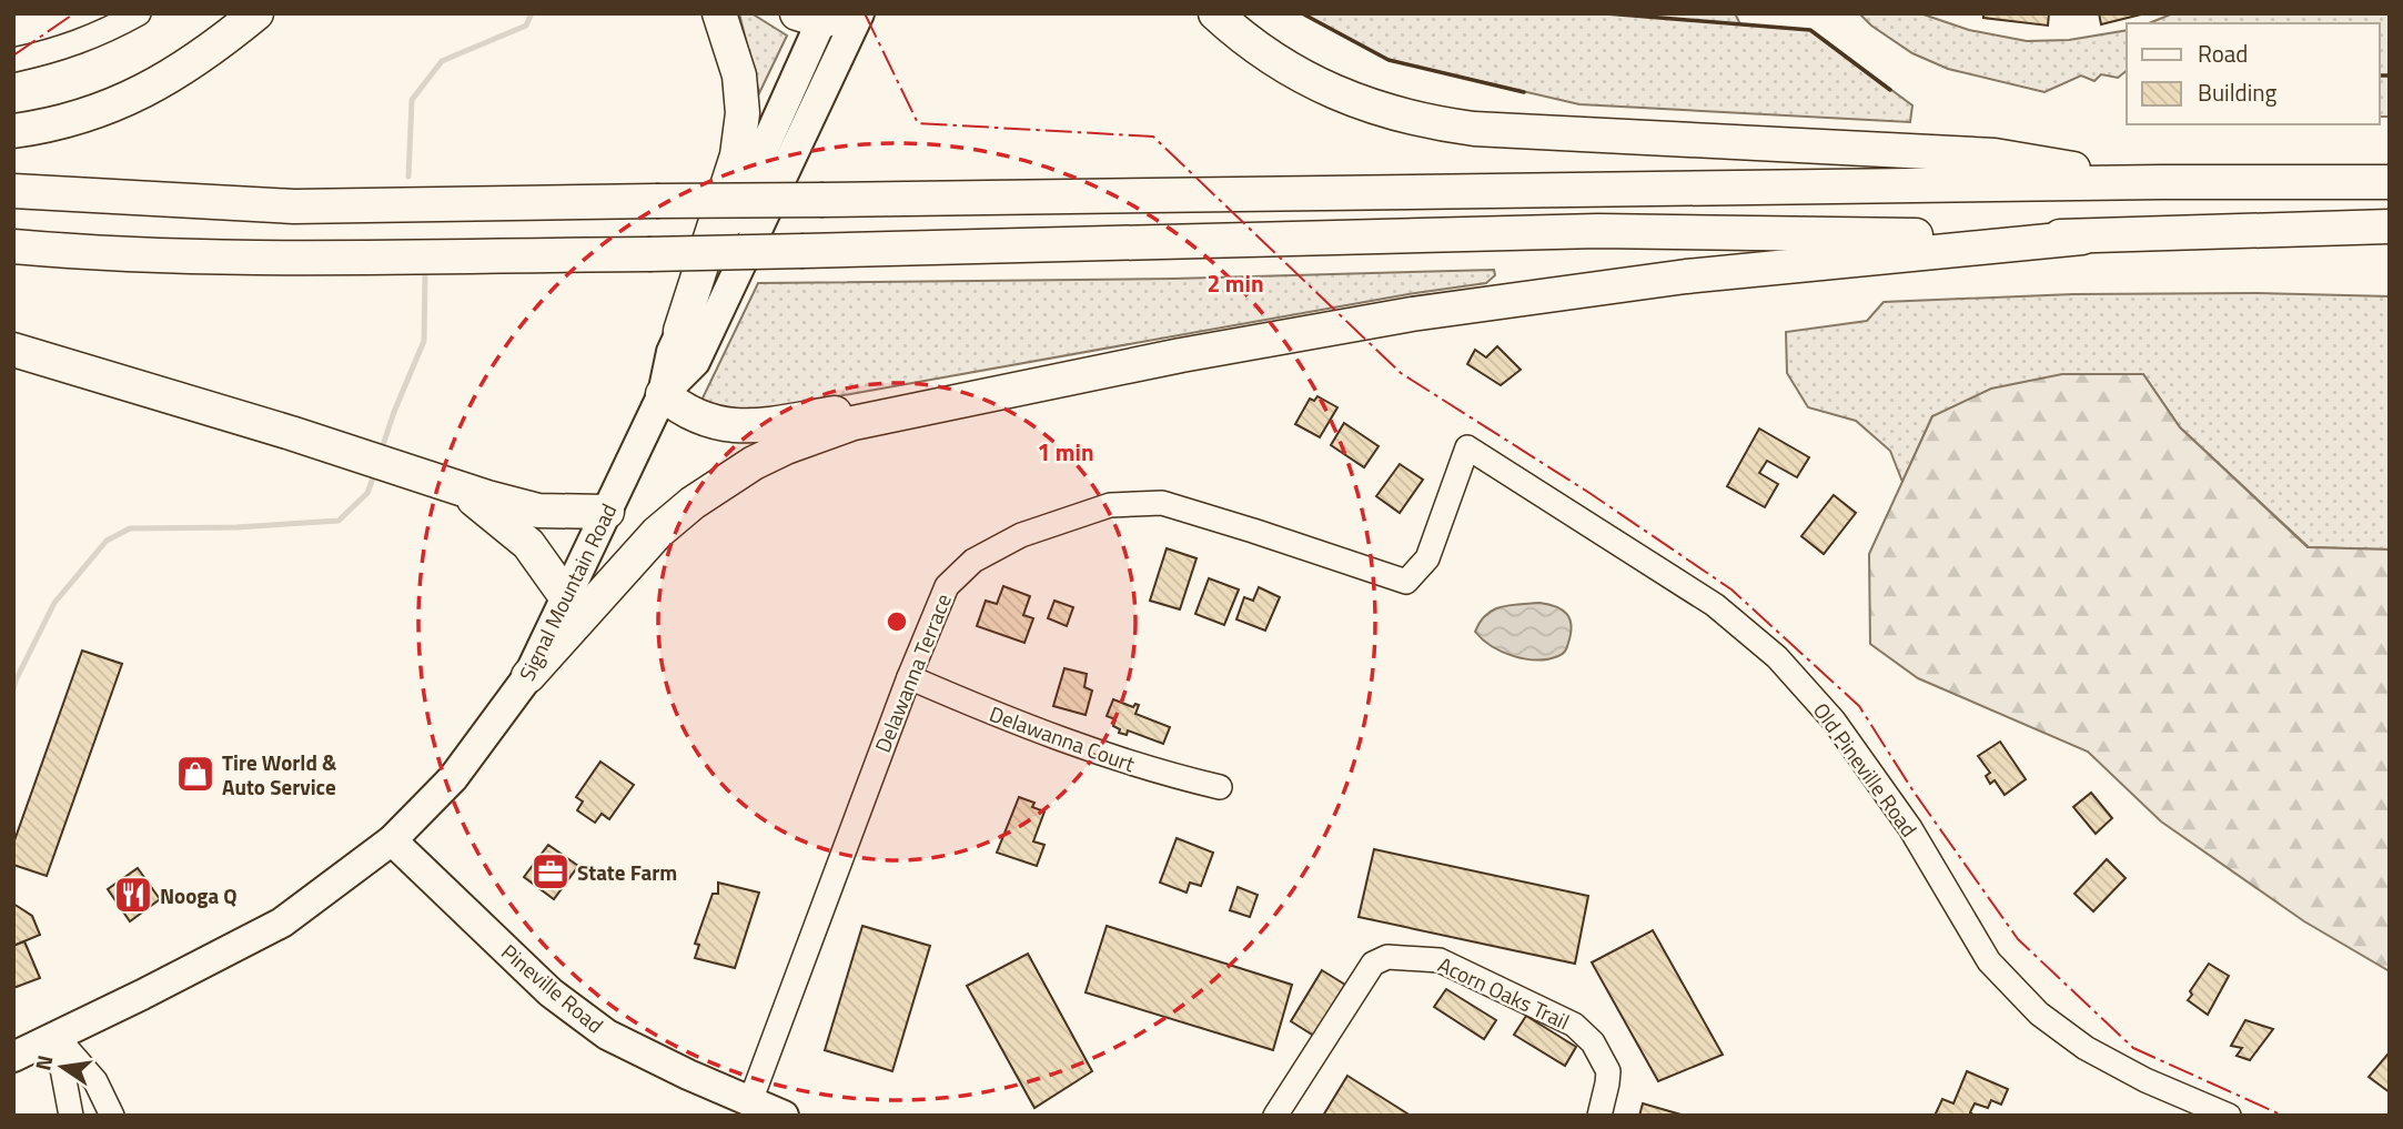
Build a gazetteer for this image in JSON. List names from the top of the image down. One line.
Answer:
{"streets":{"main road":["Signal Mountain Road","Pineville Road"],"street":["Delawanna Terrace","Delawanna Court","Old Pineville Road","Acorn Oaks Trail"]},"crossings":[["Signal Mountain Road","Pineville Road"],["Delawanna Terrace","Delawanna Court"],["Delawanna Terrace","Old Pineville Road"],["Delawanna Terrace","Pineville Road"]],"places":{"shop":["Tire World & Auto Service"],"office":["State Farm"],"restaurant":["Nooga Q"]},"legend":["Road","Building"],"north":"left","rings":["2 min","1 min"]}
